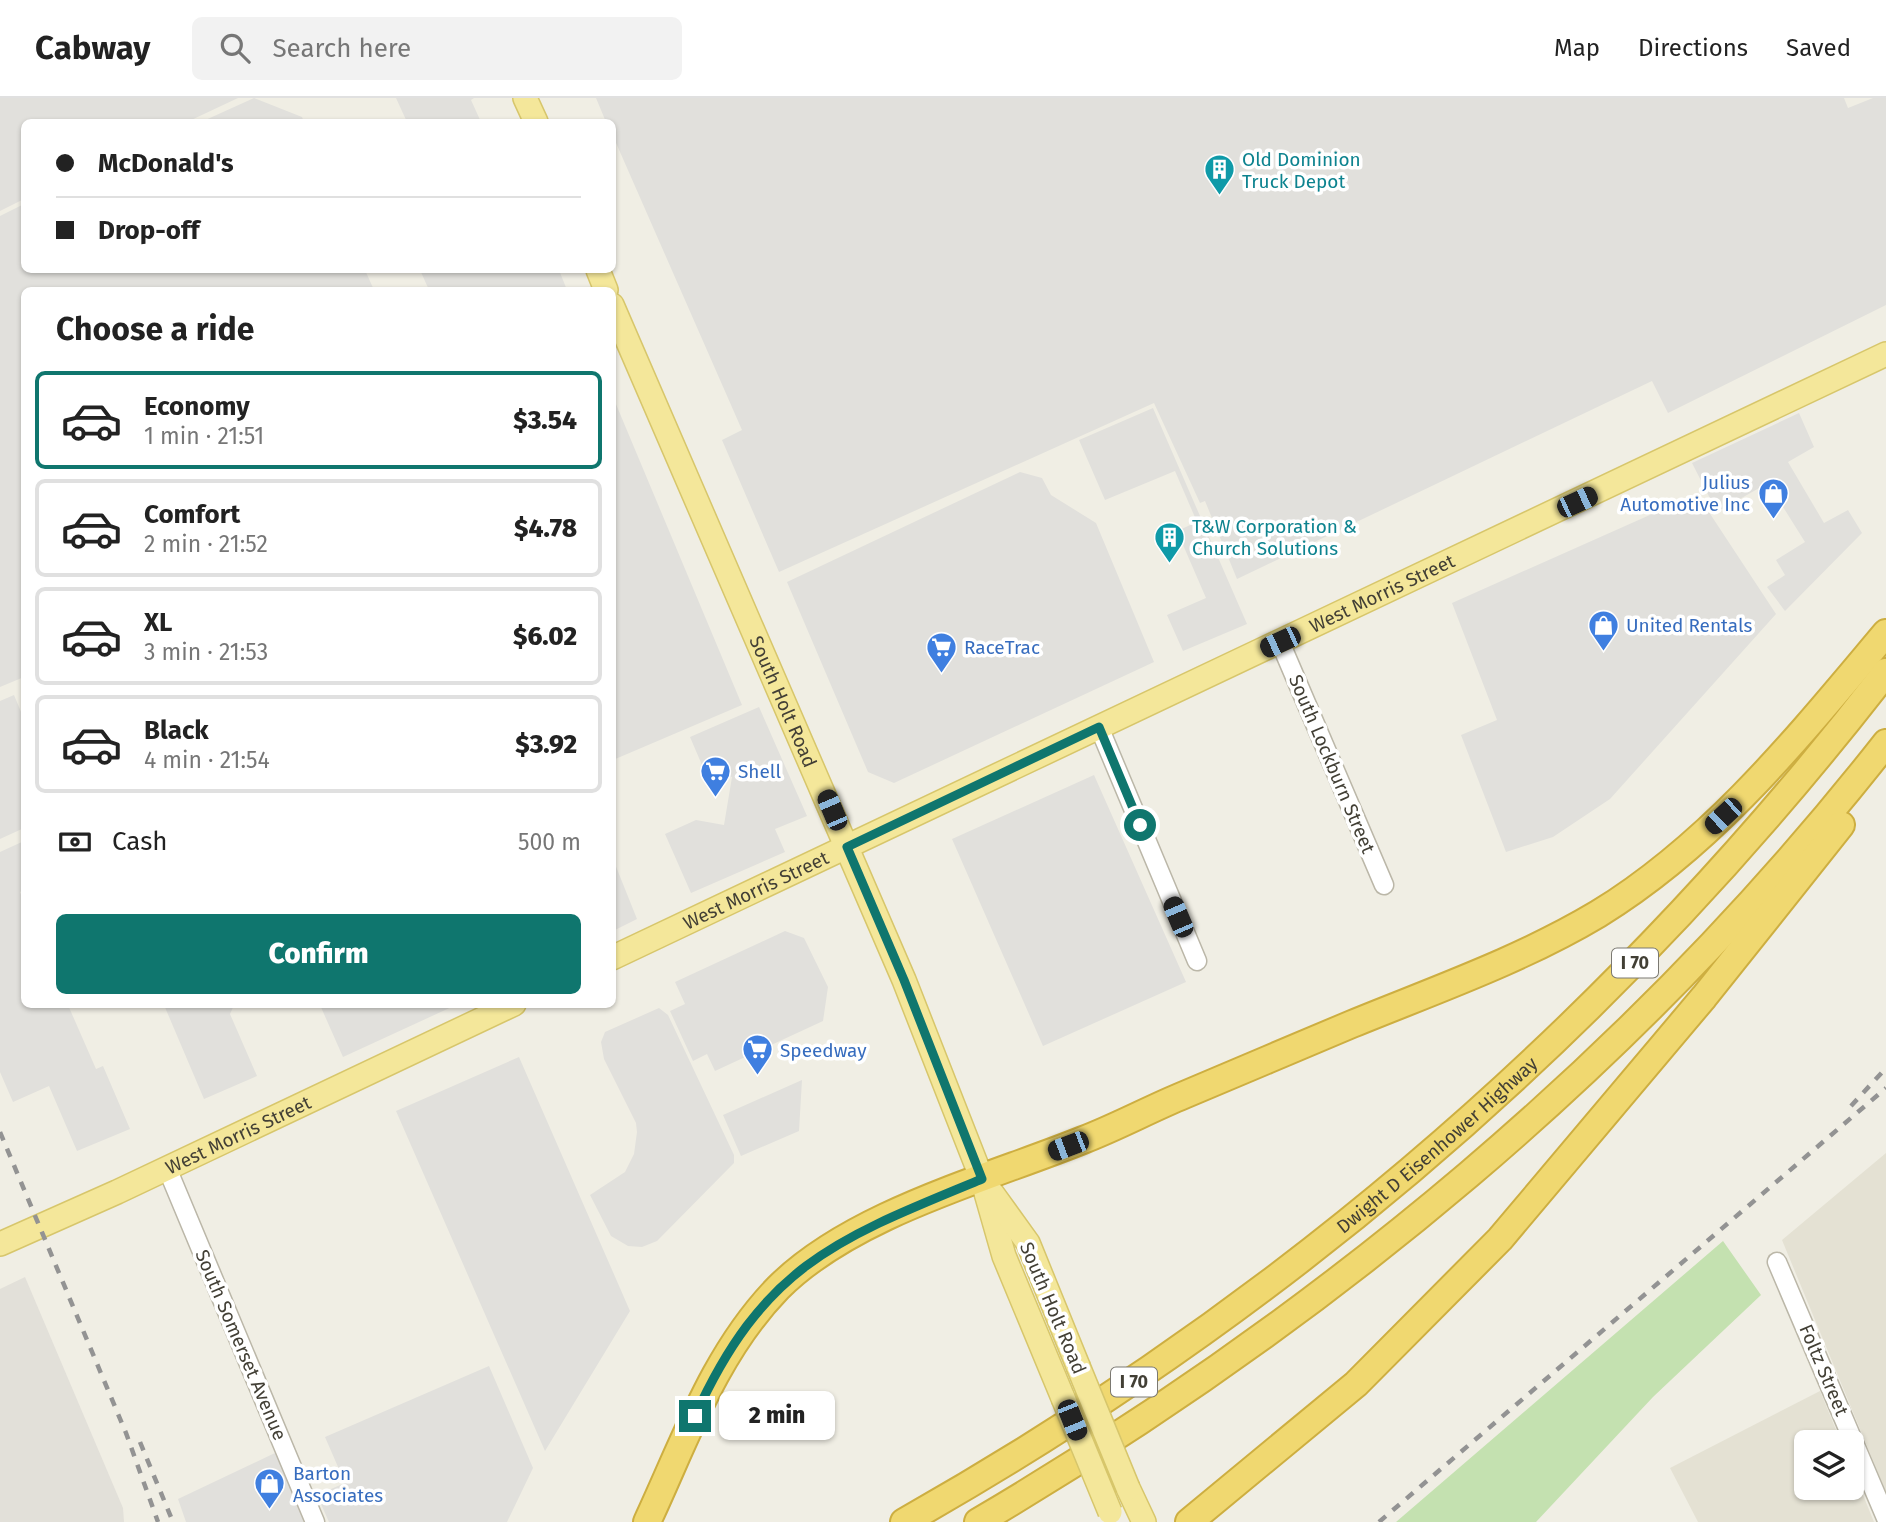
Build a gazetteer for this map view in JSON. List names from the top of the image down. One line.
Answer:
{"streets":{"highway":["I 70","Dwight D Eisenhower Highway"],"main road":["West Morris Street","South Holt Road"],"street":["South Lockburn Street","South Somerset Avenue","Foltz Street"]},"crossings":[["West Morris Street","South Holt Road"],["West Morris Street","South Lockburn Street"],["West Morris Street","South Somerset Avenue"]],"places":{"building":["Old Dominion Truck Depot","T&W Corporation & Church Solutions"],"shop":["Julius Automotive Inc","United Rentals","Barton Associates"],"supermarket":["RaceTrac","Shell","Speedway"]},"page":{"header":"Cabway","search":"Search here","nav":["Map","Directions","Saved"],"banner":["McDonald's","Drop-off"],"heading":"Choose a ride","list":[{"name":"Economy","note":"1 min · 21:51","value":"$3.54"},{"name":"Comfort","note":"2 min · 21:52","value":"$4.78"},{"name":"XL","note":"3 min · 21:53","value":"$6.02"},{"name":"Black","note":"4 min · 21:54","value":"$3.92"}],"pay":["Cash","500 m"],"buttons":"Confirm","bubble":"2 min"}}
